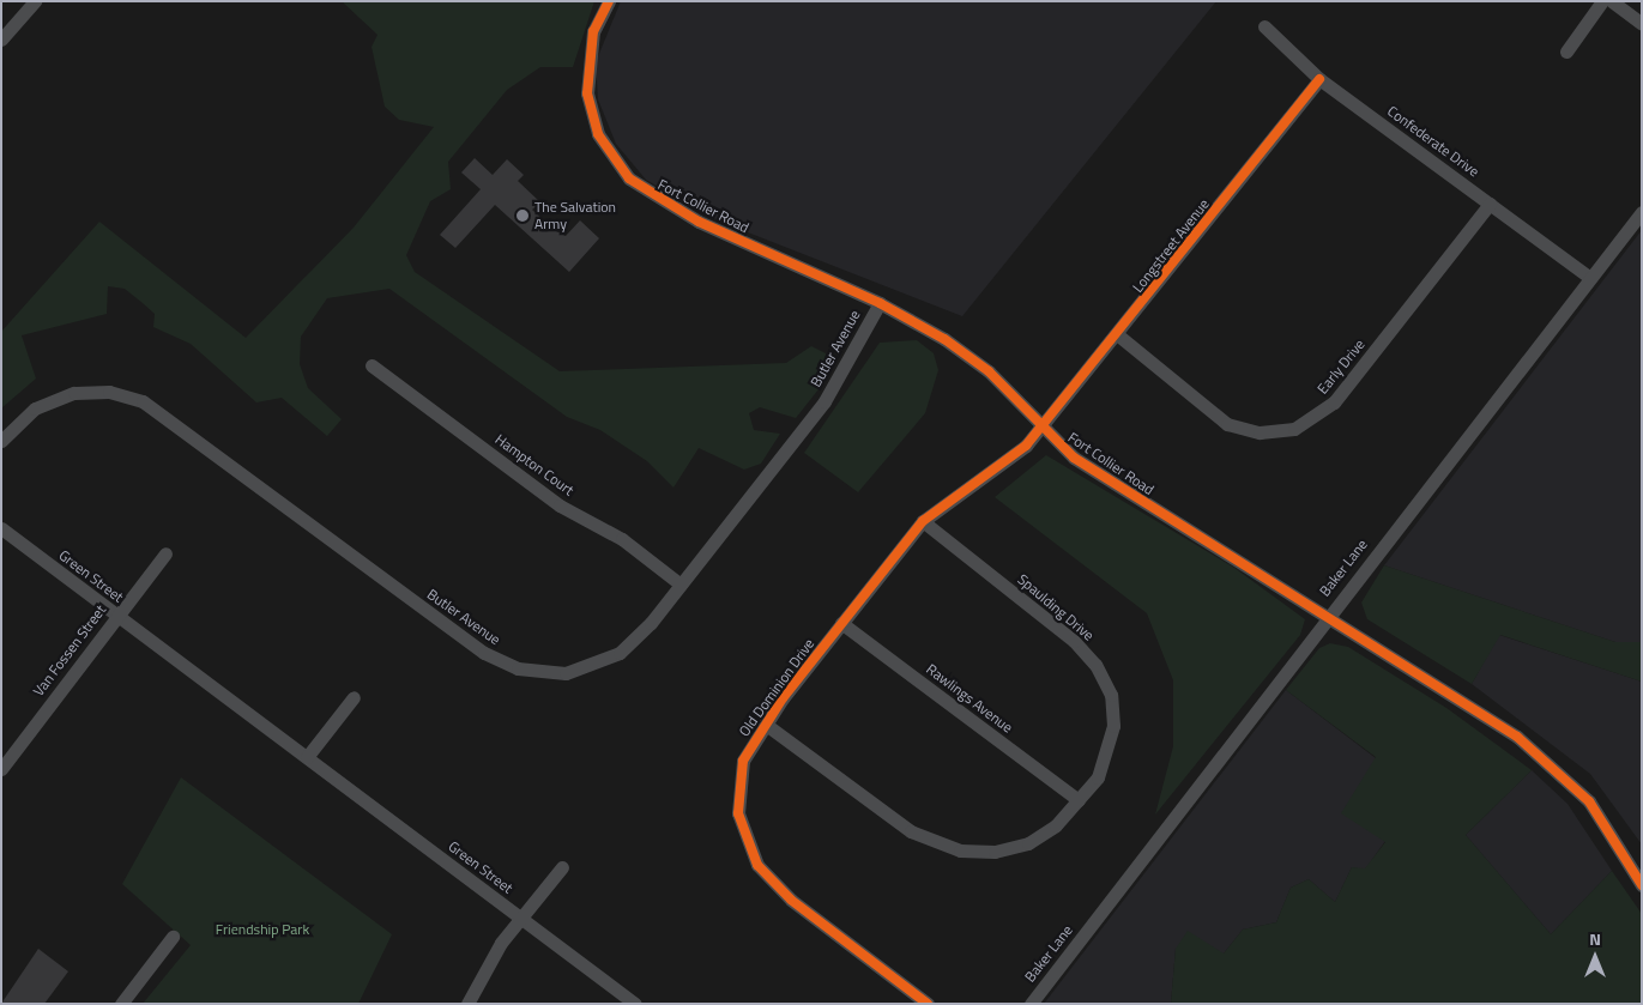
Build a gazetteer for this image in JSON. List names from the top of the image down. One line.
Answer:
{"streets":{"street":["Confederate Drive","Fort Collier Road","Longstreet Avenue","Butler Avenue","Early Drive","Hampton Court","Baker Lane","Green Street","Spaulding Drive","Van Fossen Street","Old Dominion Drive","Rawlings Avenue"]},"crossings":[["Confederate Drive","Longstreet Avenue"],["Confederate Drive","Early Drive"],["Confederate Drive","Baker Lane"],["Fort Collier Road","Longstreet Avenue"],["Fort Collier Road","Butler Avenue"],["Fort Collier Road","Baker Lane"],["Fort Collier Road","Old Dominion Drive"],["Longstreet Avenue","Early Drive"],["Longstreet Avenue","Old Dominion Drive"],["Butler Avenue","Hampton Court"],["Green Street","Van Fossen Street"],["Spaulding Drive","Old Dominion Drive"],["Spaulding Drive","Rawlings Avenue"],["Old Dominion Drive","Rawlings Avenue"]],"parks":["Friendship Park"],"places":["The Salvation Army"],"north":"top"}
